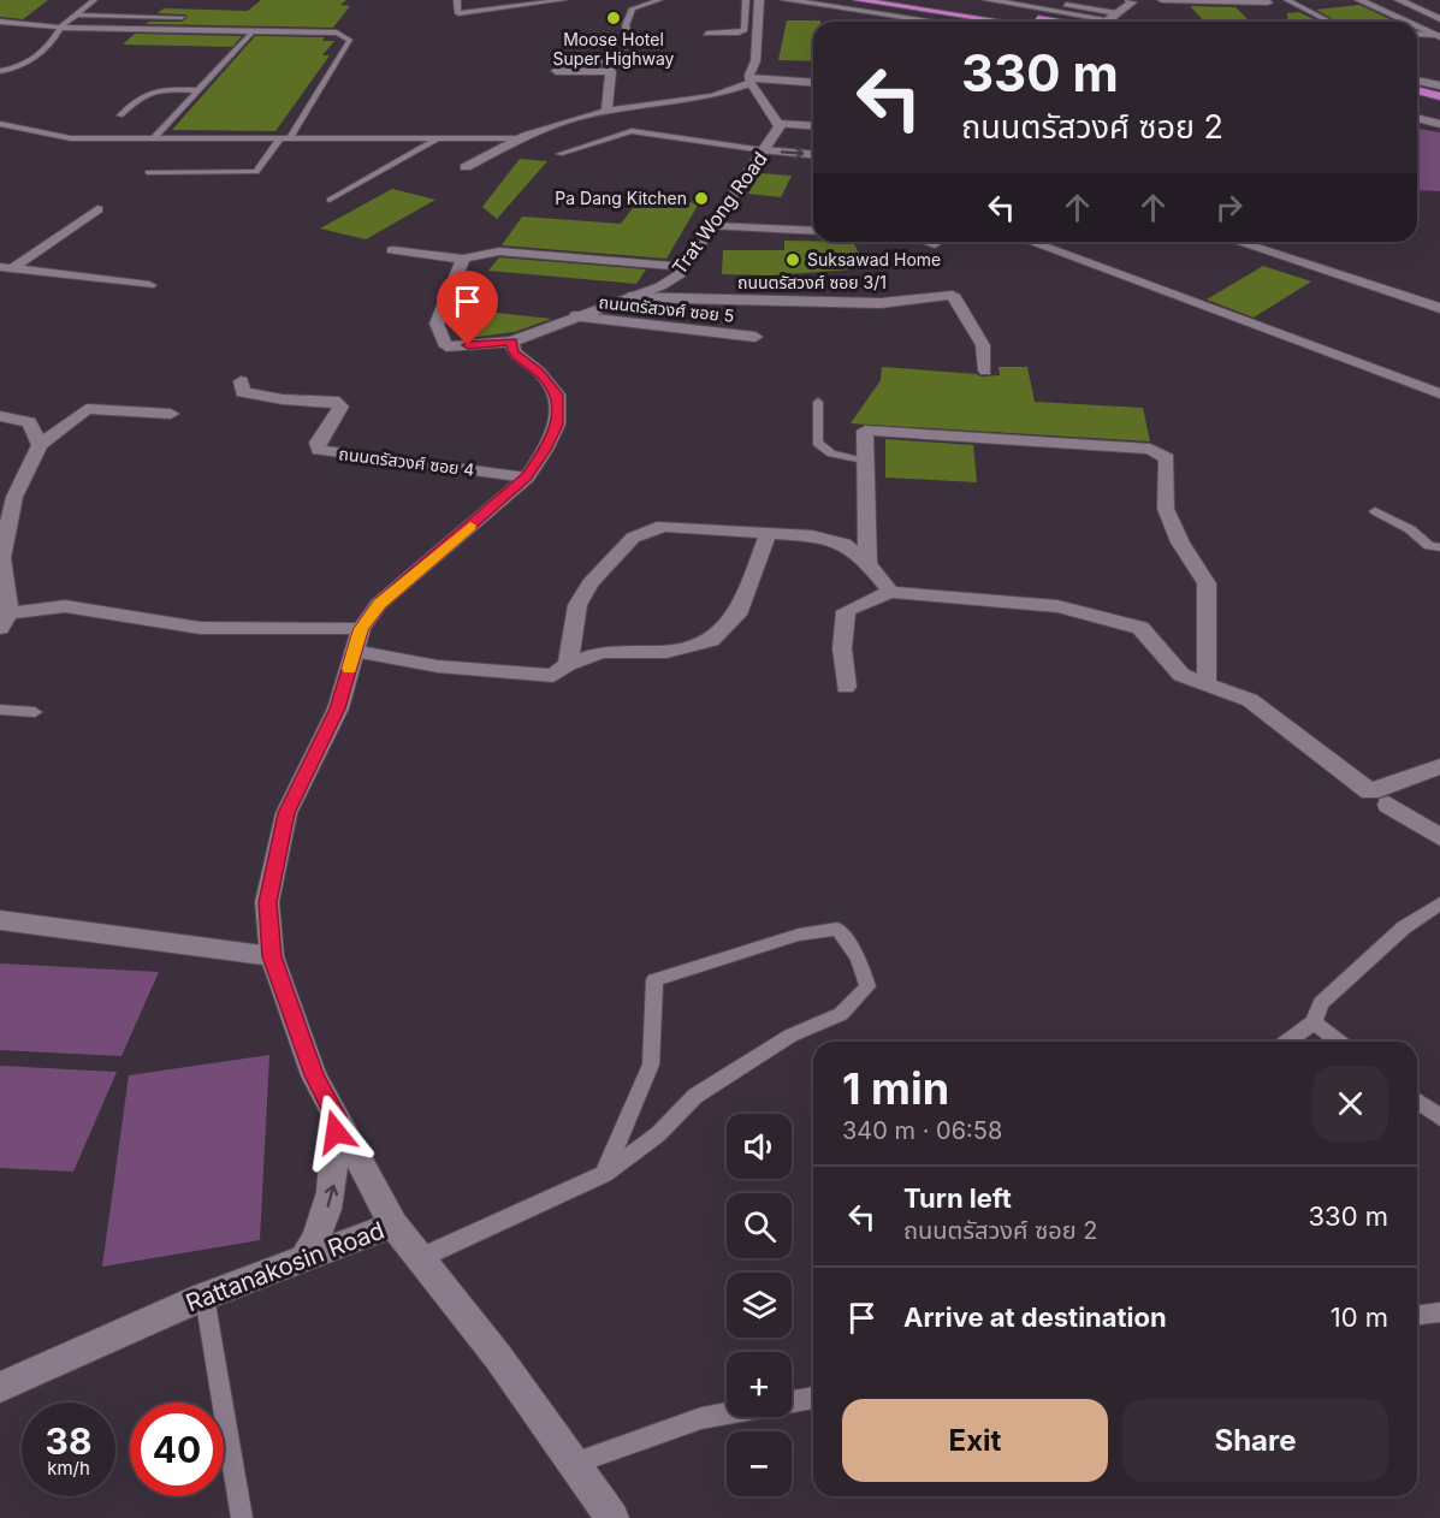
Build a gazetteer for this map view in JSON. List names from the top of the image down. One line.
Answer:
{"streets":{"street":["Trat Wong Road","ถนนตรัสวงศ์ ซอย 3/1","ถนนตรัสวงศ์ ซอย 5","ถนนตรัสวงศ์ ซอย 4","Rattanakosin Road"]},"crossings":[["Trat Wong Road","ถนนตรัสวงศ์ ซอย 3/1"],["Trat Wong Road","ถนนตรัสวงศ์ ซอย 5"]],"places":["Moose Hotel Super Highway","Pa Dang Kitchen","Suksawad Home"],"page":{"turn":["330 m","ถนนตรัสวงศ์ ซอย 2"],"heading":["1 min","340 m · 06:58"],"map_buttons":["+","−"],"list":[{"name":"Turn left","note":"ถนนตรัสวงศ์ ซอย 2","value":"330 m"},{"name":"Arrive at destination","value":"10 m"}],"buttons":["Exit","Share"],"speed":"38 km/h","limit":"40"}}
